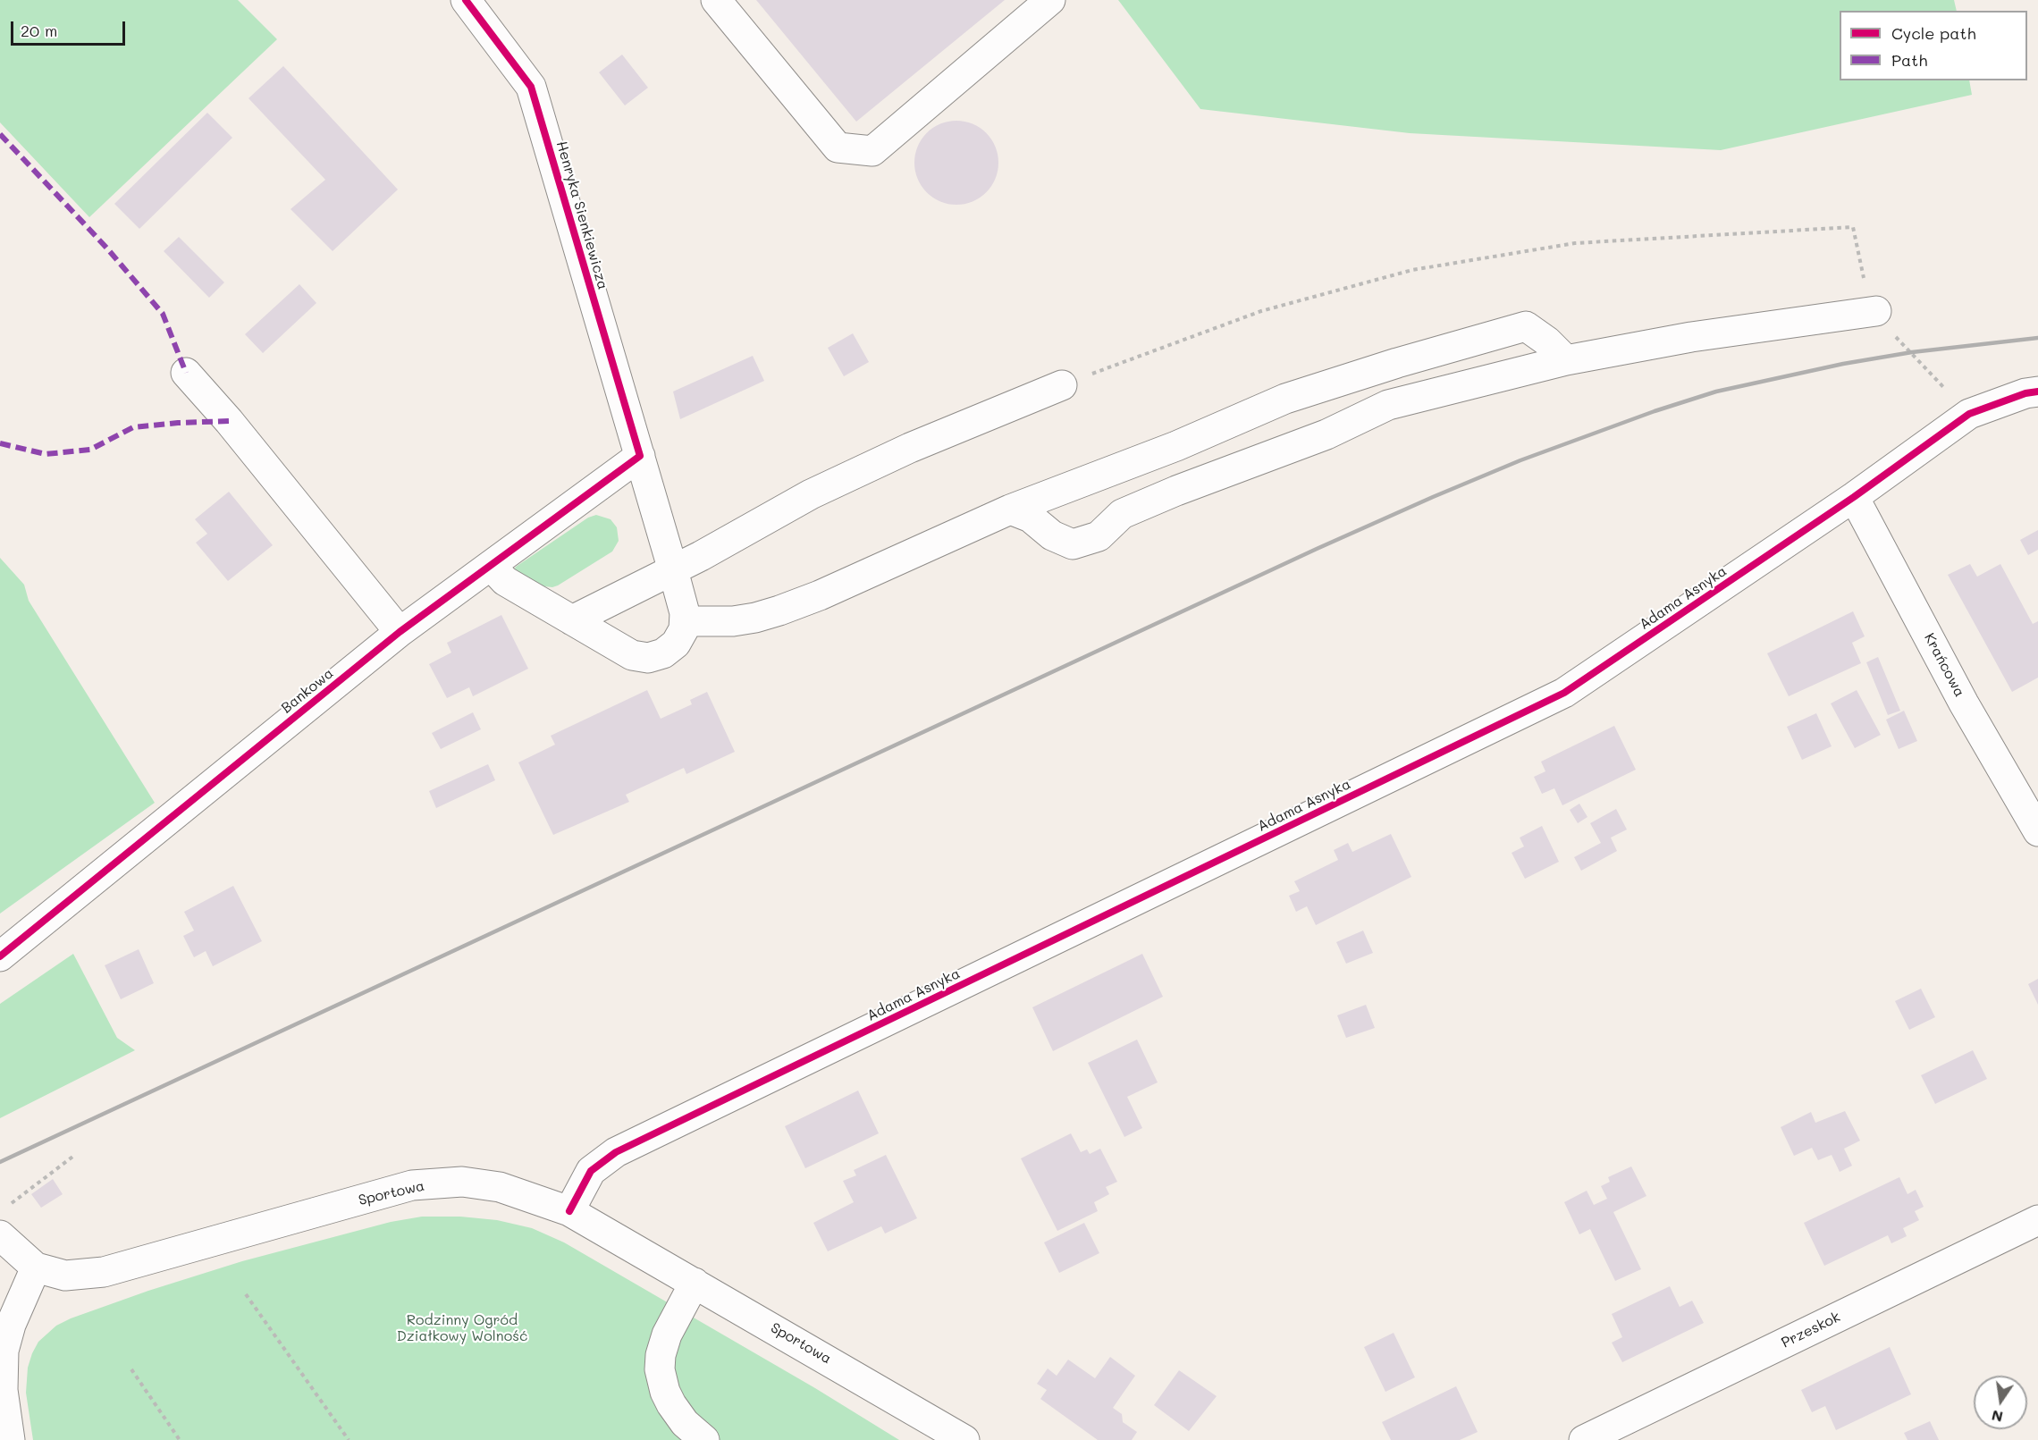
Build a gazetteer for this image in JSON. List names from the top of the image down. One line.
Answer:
{"streets":{"street":["Henryka Sienkiewicza","Adama Asnyka","Krańcowa","Bankowa","Sportowa","Przeskok"]},"crossings":[["Henryka Sienkiewicza","Bankowa"],["Adama Asnyka","Krańcowa"],["Adama Asnyka","Sportowa"]],"parks":["Rodzinny Ogród Działkowy Wolność"],"legend":["Cycle path","Path"],"scale_bar":"20 m","north":"bottom"}
